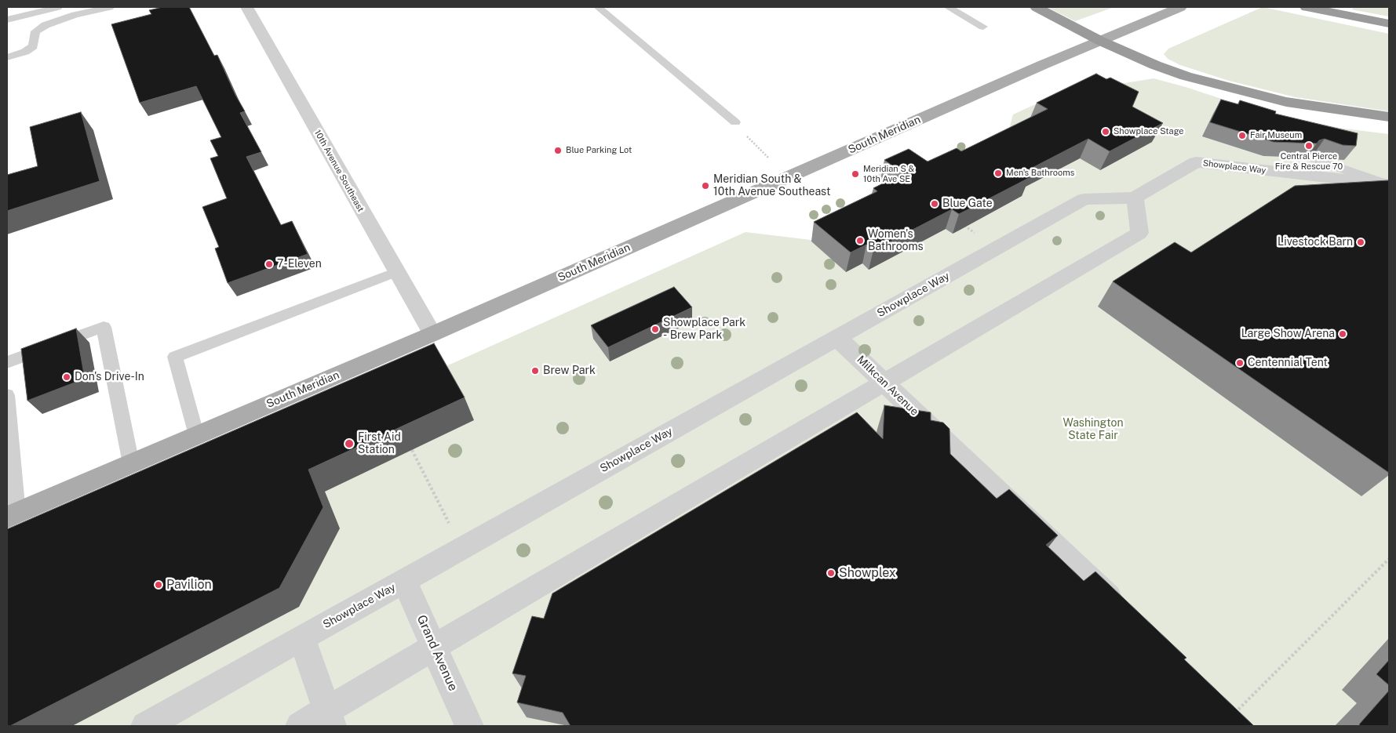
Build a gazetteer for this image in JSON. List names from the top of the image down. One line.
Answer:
{"streets":{"main road":["South Meridian"],"street":["Showplace Way","10th Avenue Southeast","Milkcan Avenue","Grand Avenue"]},"crossings":[["South Meridian","10th Avenue Southeast"],["Showplace Way","Milkcan Avenue"],["Showplace Way","Grand Avenue"]],"parks":["Washington State Fair"],"places":["Showplace Stage","Fair Museum","Central Pierce Fire & Rescue 70","Blue Parking Lot","Men's Bathrooms","Meridian S & 10th Ave SE","Meridian South & 10th Avenue Southeast","Blue Gate","Women's Bathrooms","Livestock Barn","7-Eleven","Showplace Park - Brew Park","Large Show Arena","Centennial Tent","Brew Park","Don's Drive-In","First Aid Station","Showplex","Pavilion"]}
